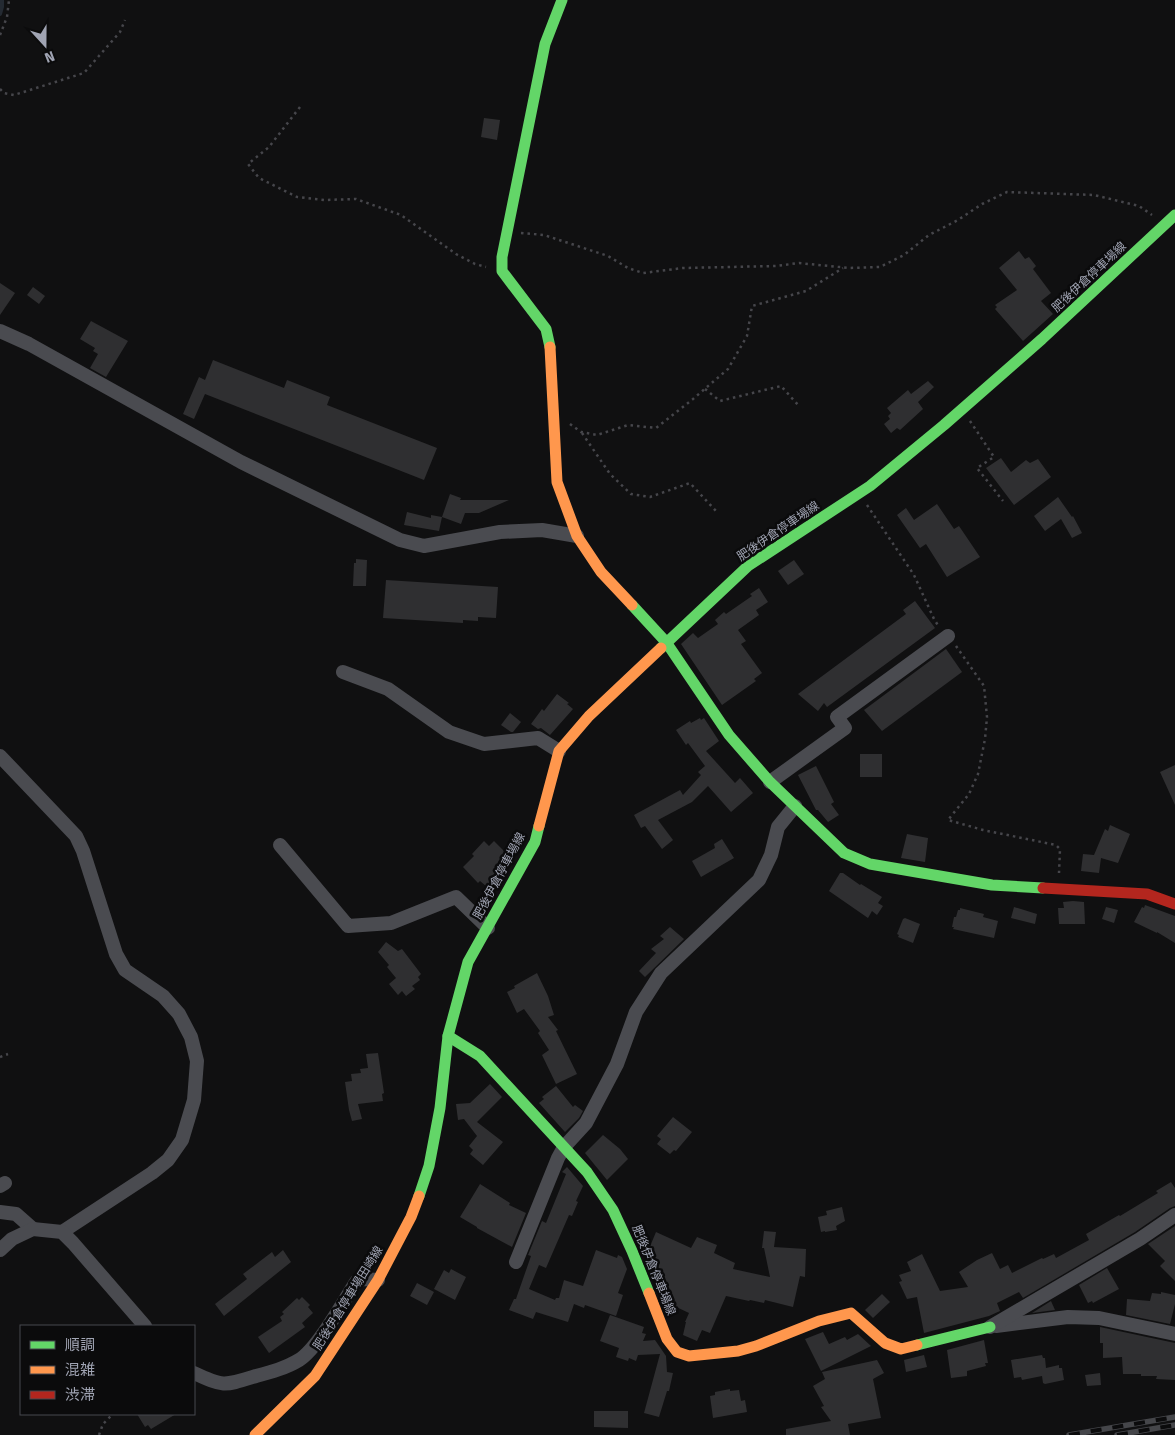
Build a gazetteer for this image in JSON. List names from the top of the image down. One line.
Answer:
{"streets":{"main road":["肥後伊倉停車場線","肥後伊倉停車場田崎線"]},"crossings":[["肥後伊倉停車場線","肥後伊倉停車場田崎線"]],"legend":["順調","混雑","渋滞"],"north":"bottom"}
